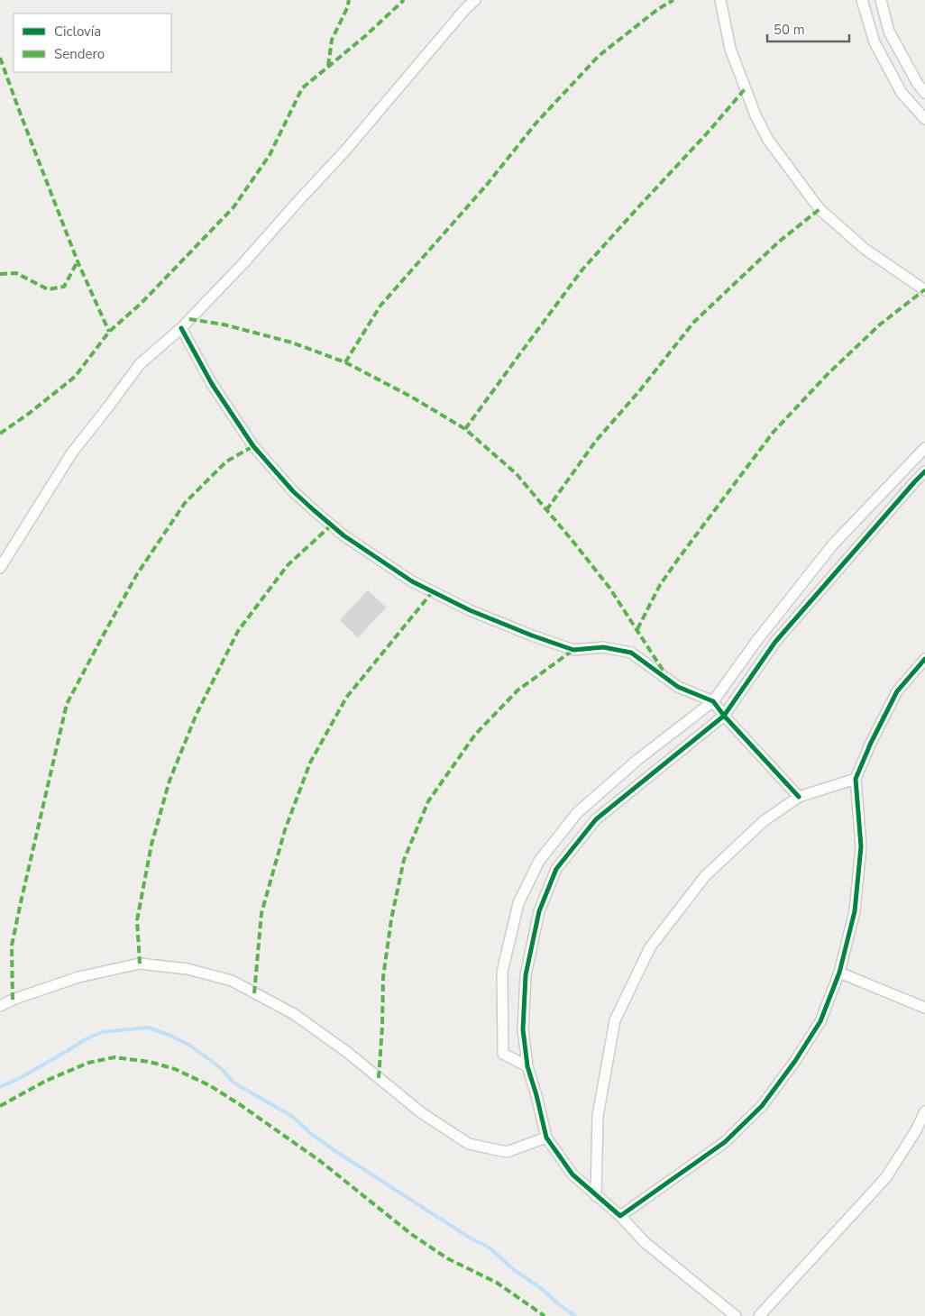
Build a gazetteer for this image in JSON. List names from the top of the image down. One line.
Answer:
{"legend":["Ciclovía","Sendero"],"scale_bar":"50 m"}
